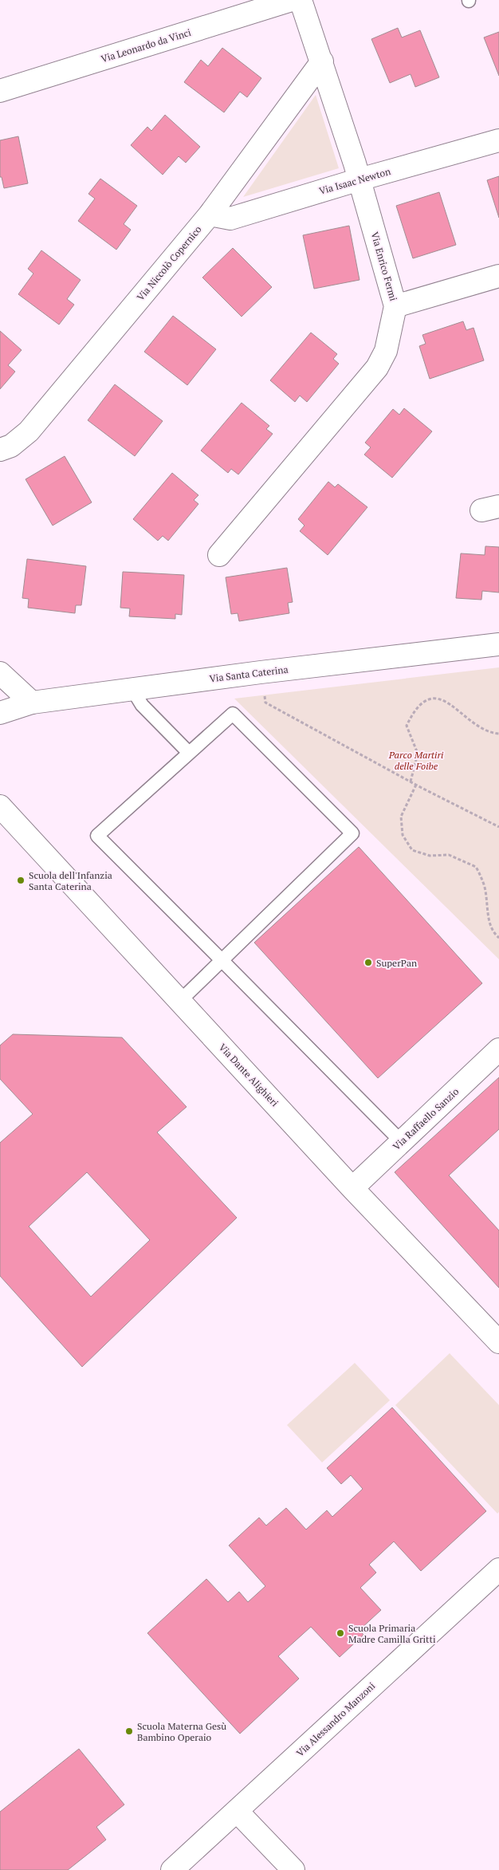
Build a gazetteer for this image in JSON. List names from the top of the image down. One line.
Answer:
{"streets":{"street":["Via Leonardo da Vinci","Via Isaac Newton","Via Niccolò Copernico","Via Enrico Fermi","Via Santa Caterina","Via Dante Alighieri","Via Raffaello Sanzio","Via Alessandro Manzoni"]},"crossings":[["Via Isaac Newton","Via Niccolò Copernico"],["Via Isaac Newton","Via Enrico Fermi"],["Via Niccolò Copernico","Via Enrico Fermi"],["Via Dante Alighieri","Via Raffaello Sanzio"]],"parks":["Parco Martiri delle Foibe"],"places":["Scuola dell'Infanzia Santa Caterina","SuperPan","Scuola Primaria Madre Camilla Gritti","Scuola Materna Gesù Bambino Operaio"]}
